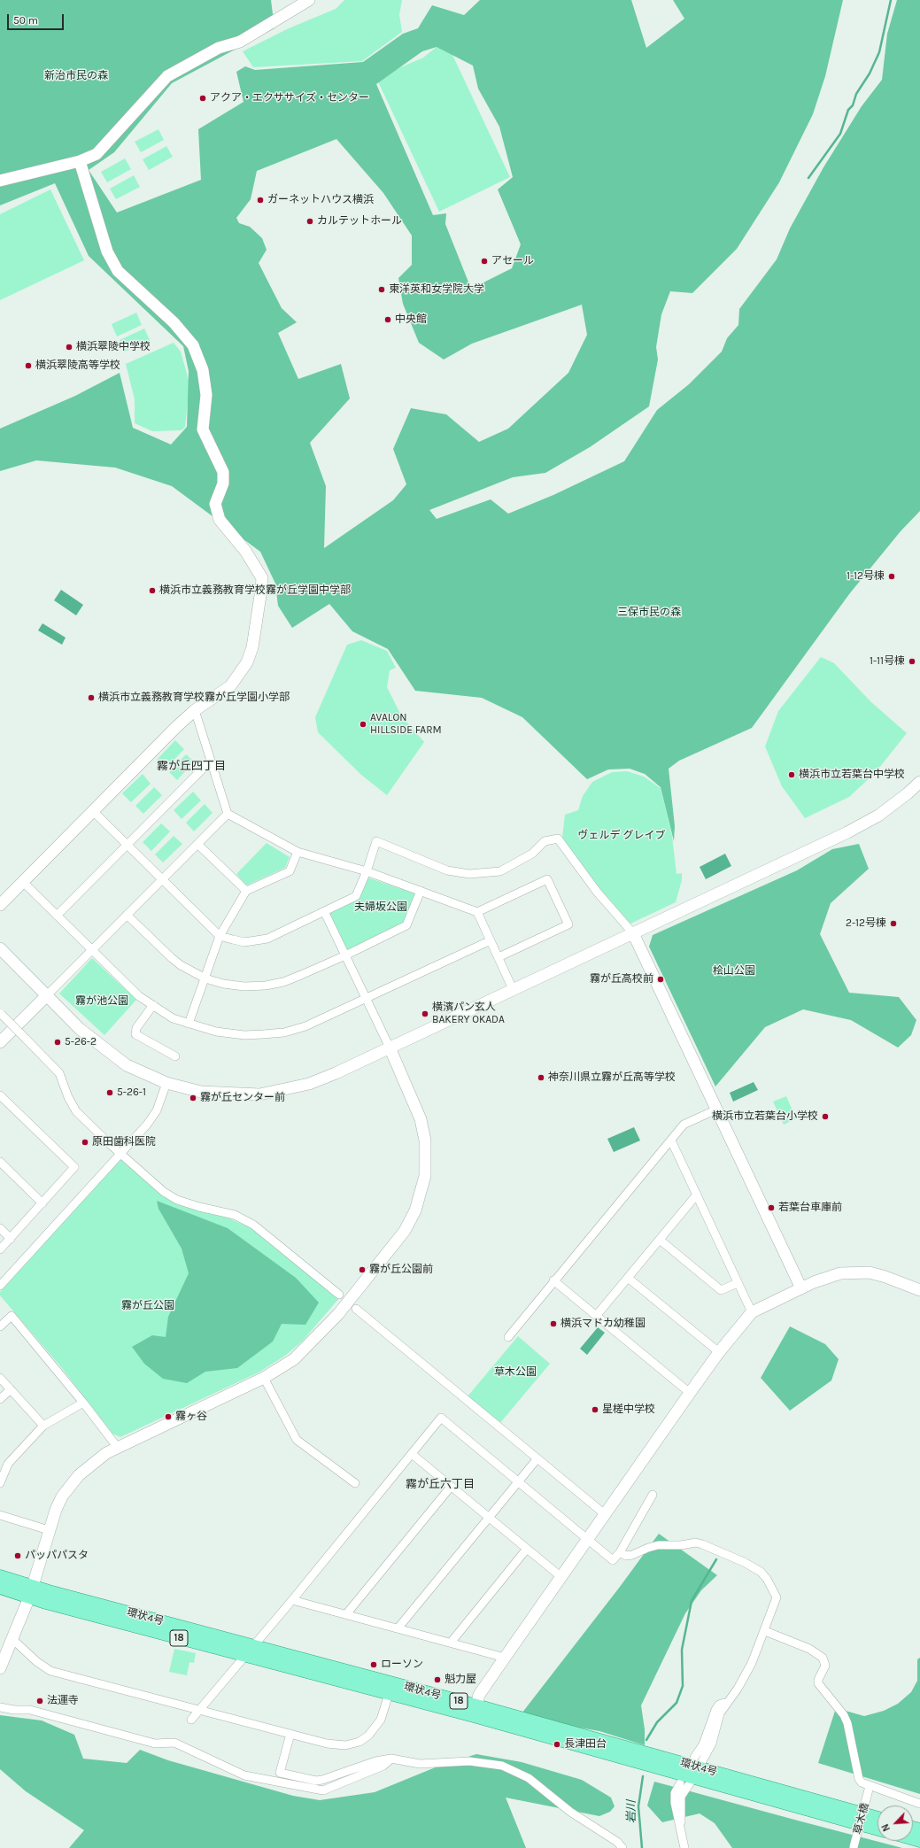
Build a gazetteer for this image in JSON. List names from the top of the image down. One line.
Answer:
{"streets":{"main road":["環状4号","18"],"street":["草木橋"]},"districts":["霧が丘四丁目","霧が丘六丁目"],"water":["岩川"],"parks":["新治市民の森","三保市民の森","ヴェルデ グレイブ","夫婦坂公園","桧山公園","霧が池公園","霧が丘公園","草木公園"],"places":["アクア・エクササイズ・センター","ガーネットハウス横浜","カルテットホール","アセール","東洋英和女学院大学","中央館","横浜翠陵中学校","横浜翠陵高等学校","1-12号棟","横浜市立義務教育学校霧が丘学園中学部","1-11号棟","横浜市立義務教育学校霧が丘学園小学部","AVALON HILLSIDE FARM","横浜市立若葉台中学校","2-12号棟","霧が丘高校前","横濱パン玄人 BAKERY OKADA","5-26-2","神奈川県立霧が丘高等学校","5-26-1","霧が丘センター前","横浜市立若葉台小学校","原田歯科医院","若葉台車庫前","霧が丘公園前","横浜マドカ幼稚園","星槎中学校","霧ヶ谷","パッパパスタ","ローソン","魁力屋","法運寺","長津田台"],"scale_bar":"50 m","north":"bottom left"}
